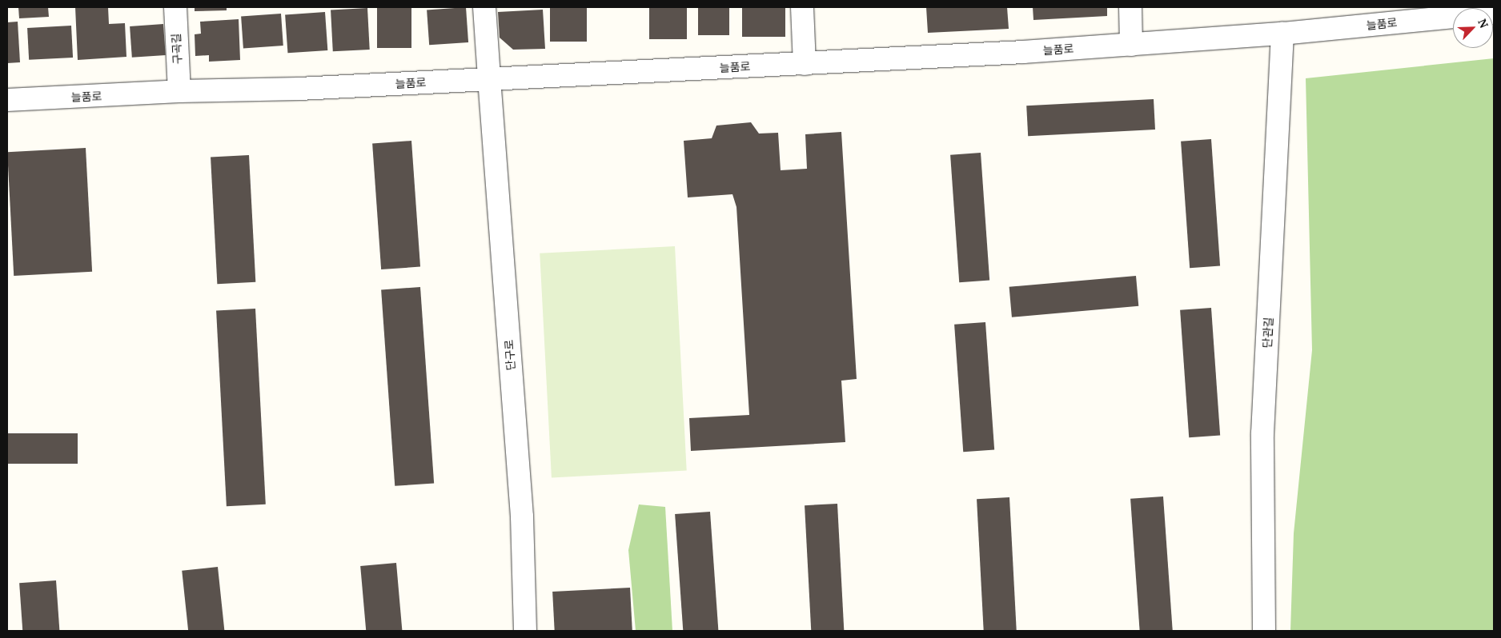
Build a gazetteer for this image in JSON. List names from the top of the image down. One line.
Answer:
{"streets":{"street":["늘품로","구곡길","단관길","단구로"]},"crossings":[["늘품로","구곡길"],["늘품로","단관길"],["늘품로","단구로"]],"north":"top right"}
